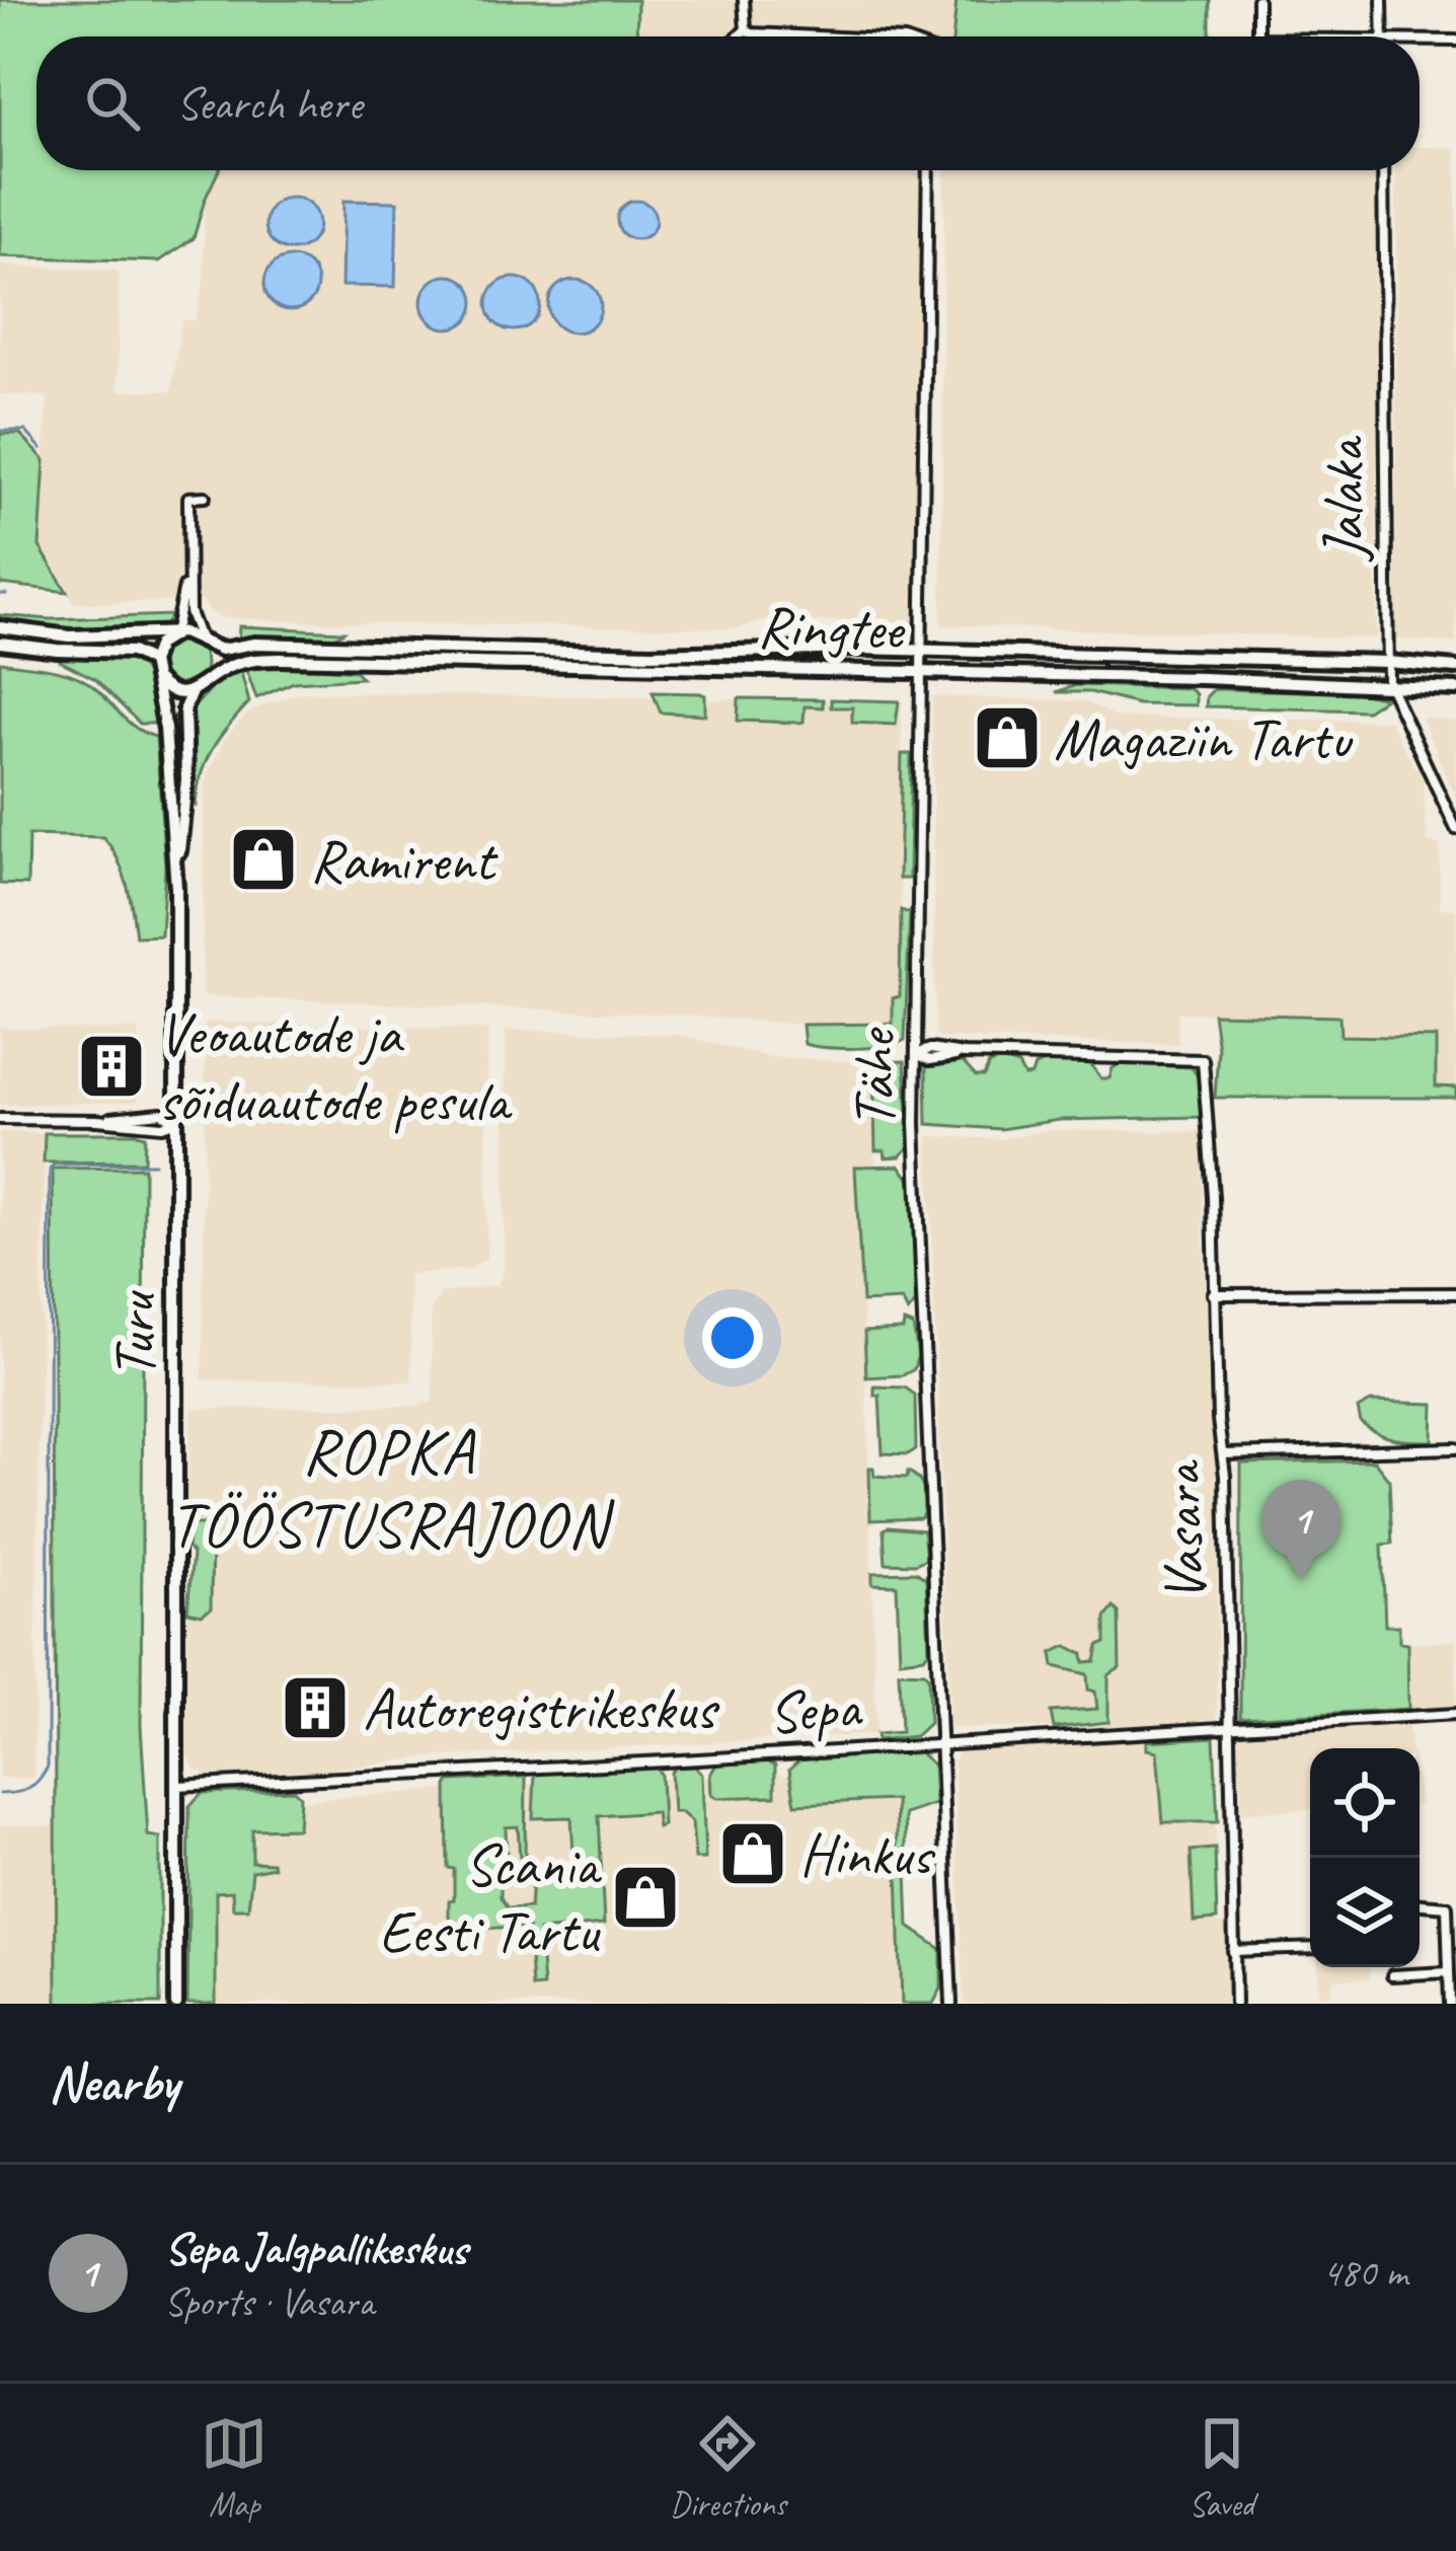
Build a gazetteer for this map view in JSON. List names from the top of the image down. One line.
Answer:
{"streets":{"main road":["Ringtee","Turu"],"street":["Jalaka","Tähe","Vasara","Sepa"]},"crossings":[["Jalaka","Ringtee"],["Ringtee","Tähe"],["Ringtee","Turu"],["Tähe","Vasara"],["Tähe","Sepa"],["Turu","Sepa"],["Vasara","Sepa"]],"districts":["ROPKA TÖÖSTUSRAJOON"],"places":{"shop":["Magaziin Tartu","Ramirent","Hinkus","Scania Eesti Tartu"],"building":["Veoautode ja sõiduautode pesula","Autoregistrikeskus"]},"page":{"search":"Search here","pins":"1","heading":"Nearby","list":[{"mark":"1","name":"Sepa Jalgpallikeskus","note":"Sports · Vasara","value":"480 m"}],"nav":["Map","Directions","Saved"]}}
